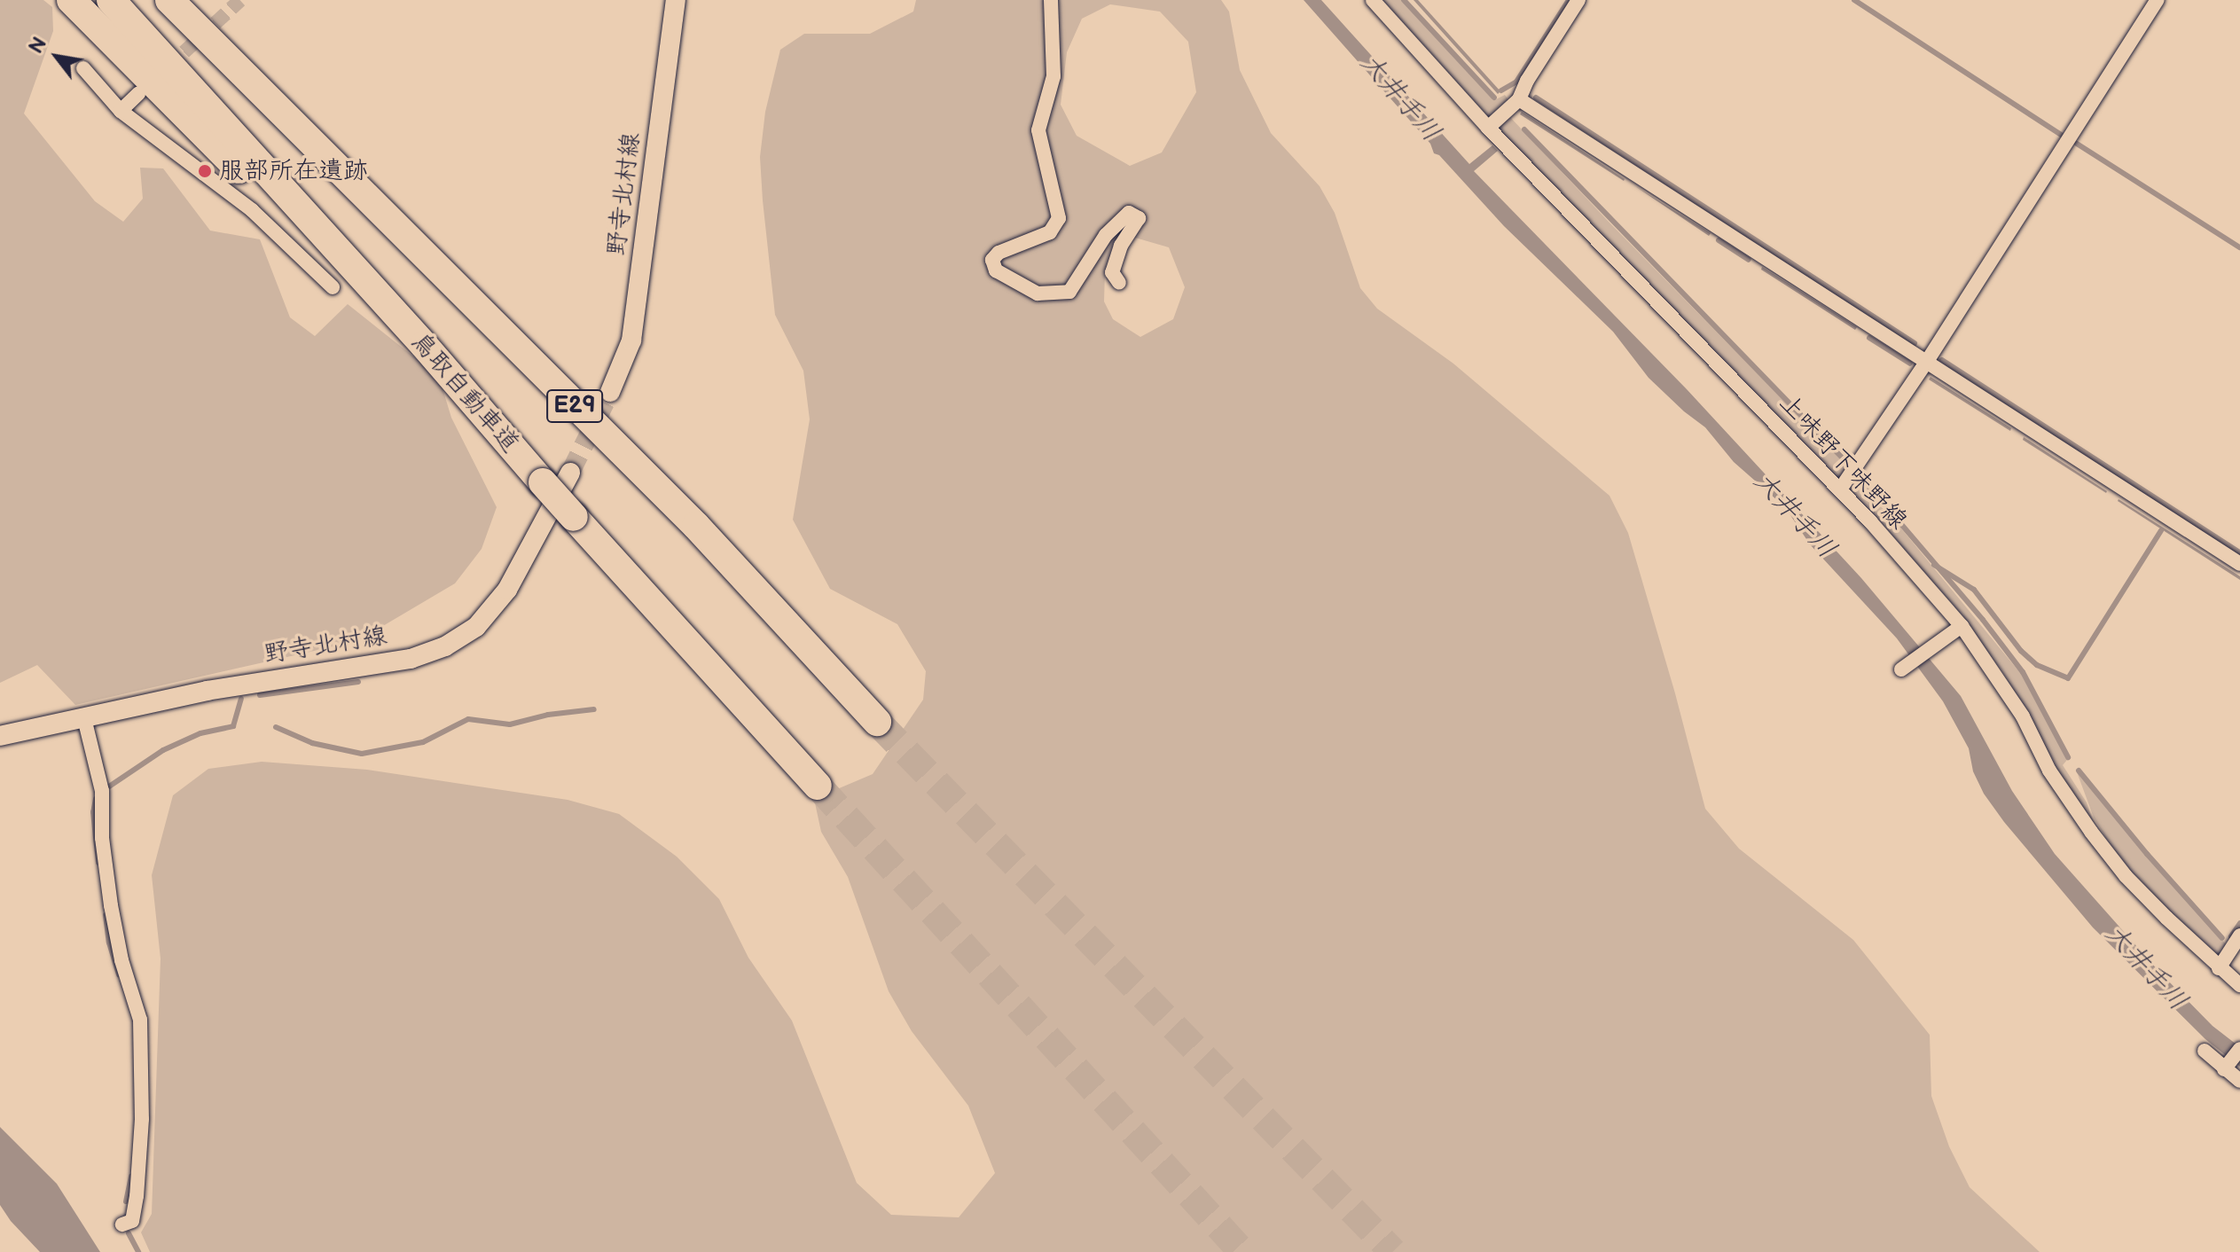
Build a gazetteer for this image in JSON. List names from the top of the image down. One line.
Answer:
{"streets":{"highway":["鳥取自動車道","E29"],"street":["野寺北村線","上味野下味野線"]},"water":["大井手川"],"places":["服部所在遺跡"],"north":"top left"}
